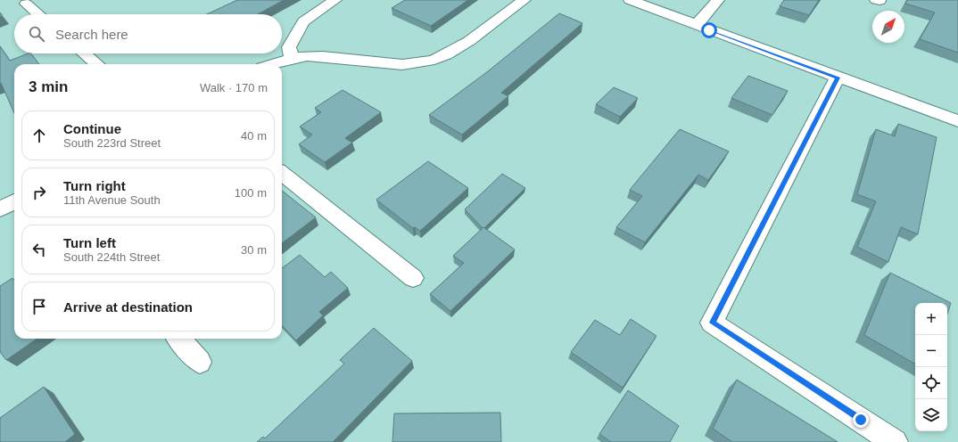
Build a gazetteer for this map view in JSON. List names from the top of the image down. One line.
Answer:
{"north":"top right","page":{"search":"Search here","heading":["3 min","Walk · 170 m"],"list":[["Continue","South 223rd Street","40 m"],["Turn right","11th Avenue South","100 m"],["Turn left","South 224th Street","30 m"],"Arrive at destination"],"map_buttons":["+","−"]}}
